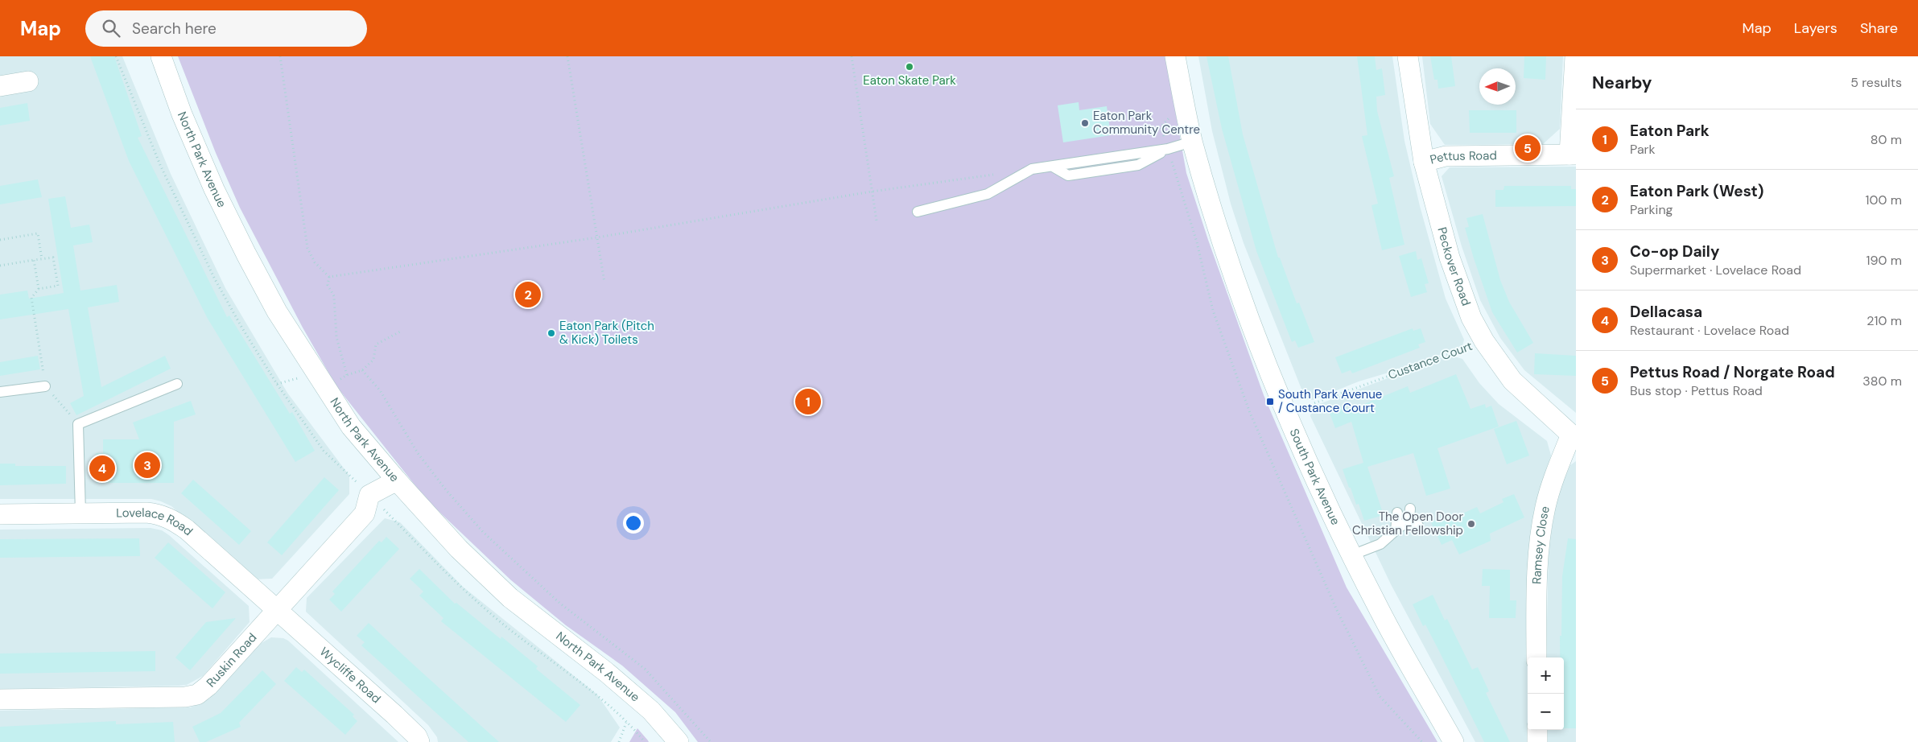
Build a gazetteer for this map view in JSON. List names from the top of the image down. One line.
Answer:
{"streets":{"street":["Pettus Road","North Park Avenue","Peckover Road","South Park Avenue","Lovelace Road","Ramsey Close","Ruskin Road","Wycliffe Road"],"path":["Custance Court"]},"crossings":[["Pettus Road","Peckover Road"],["North Park Avenue","Ruskin Road"],["Peckover Road","Custance Court"],["Peckover Road","Ramsey Close"],["Custance Court","South Park Avenue"],["Lovelace Road","Ruskin Road"],["Lovelace Road","Wycliffe Road"],["Ruskin Road","Wycliffe Road"]],"places":{"other":["Eaton Skate Park","Eaton Park Community Centre","Eaton Park (Pitch & Kick) Toilets","The Open Door Christian Fellowship"],"transit":["South Park Avenue / Custance Court"]},"north":"left","page":{"header":"Map","search":"Search here","nav":["Map","Layers","Share"],"heading":["Nearby","5 results"],"list":[{"mark":"1","name":"Eaton Park","note":"Park","value":"80 m"},{"mark":"2","name":"Eaton Park (West)","note":"Parking","value":"100 m"},{"mark":"3","name":"Co-op Daily","note":"Supermarket · Lovelace Road","value":"190 m"},{"mark":"4","name":"Dellacasa","note":"Restaurant · Lovelace Road","value":"210 m"},{"mark":"5","name":"Pettus Road / Norgate Road","note":"Bus stop · Pettus Road","value":"380 m"}],"pins":["5","2","1","3","4"],"map_buttons":["+","−"]}}
